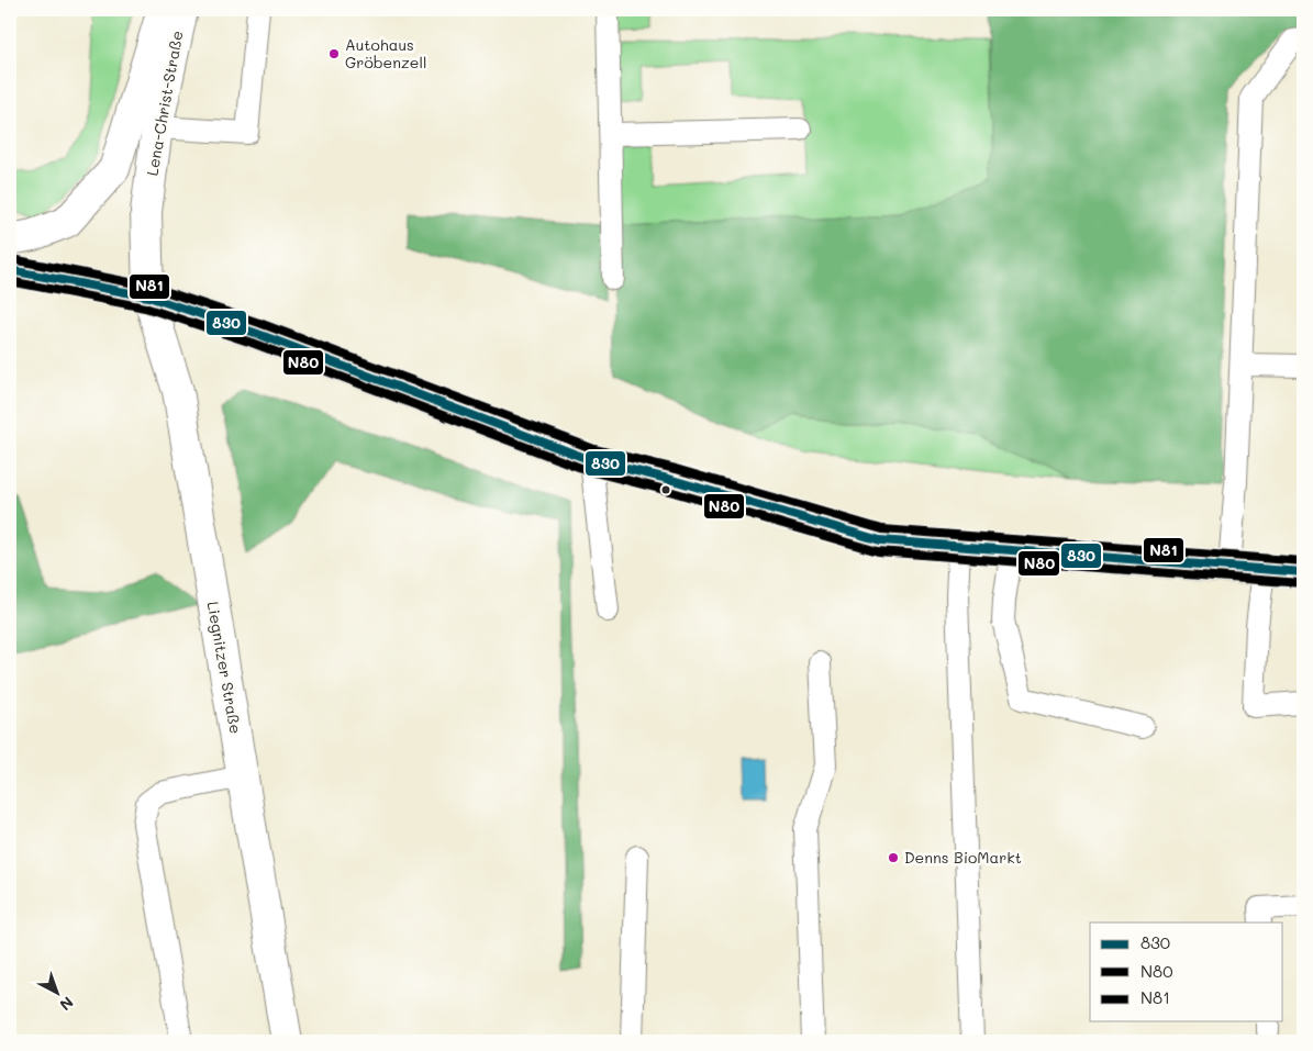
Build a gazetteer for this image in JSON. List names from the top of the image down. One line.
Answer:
{"streets":{"main road":["Lena-Christ-Straße","Liegnitzer Straße"]},"crossings":[["Lena-Christ-Straße","Liegnitzer Straße"]],"places":["Autohaus Gröbenzell","Denns BioMarkt"],"lines":["transit line N81","transit line 830","transit line N80"],"legend":["830","N80","N81"],"north":"bottom right"}
